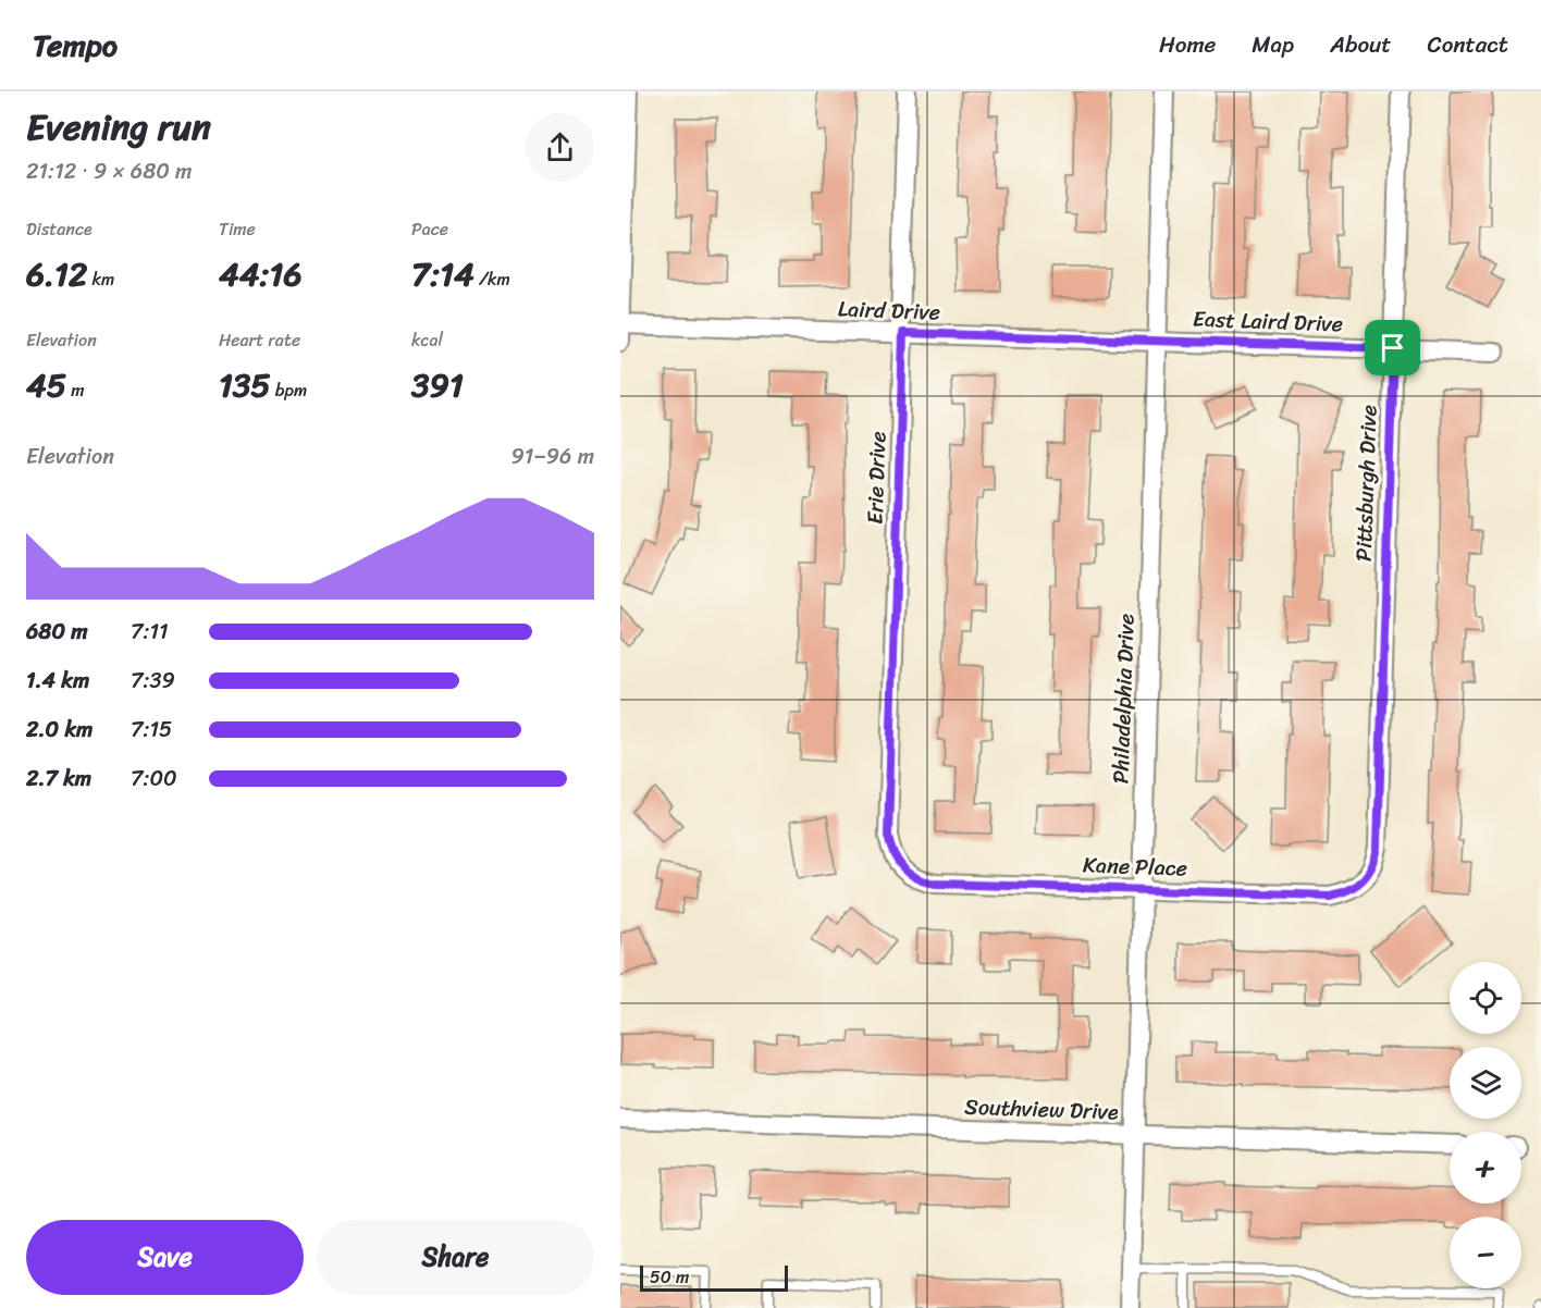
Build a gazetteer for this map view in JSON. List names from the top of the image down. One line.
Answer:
{"streets":{"street":["Laird Drive","East Laird Drive","Erie Drive","Pittsburgh Drive","Philadelphia Drive","Kane Place","Southview Drive"]},"crossings":[["Laird Drive","East Laird Drive"],["Laird Drive","Erie Drive"],["Laird Drive","Philadelphia Drive"],["East Laird Drive","Pittsburgh Drive"],["East Laird Drive","Philadelphia Drive"],["Erie Drive","Kane Place"],["Pittsburgh Drive","Kane Place"],["Philadelphia Drive","Kane Place"],["Philadelphia Drive","Southview Drive"]],"scale_bar":"50 m","page":{"header":"Tempo","nav":["Home","Map","About","Contact"],"heading":["Evening run","21:12 · 9 × 680 m"],"stats":[["Distance","6.12 km"],["Time","44:16"],["Pace","7:14 /km"],["Elevation","45 m"],["Heart rate","135 bpm"],["kcal","391"]],"chart":["Elevation","91–96 m"],"list":[{"name":"680 m","note":"7:11"},{"name":"1.4 km","note":"7:39"},{"name":"2.0 km","note":"7:15"},{"name":"2.7 km","note":"7:00"}],"map_buttons":["+","−"],"buttons":["Save","Share"],"scale":"50 m"}}
